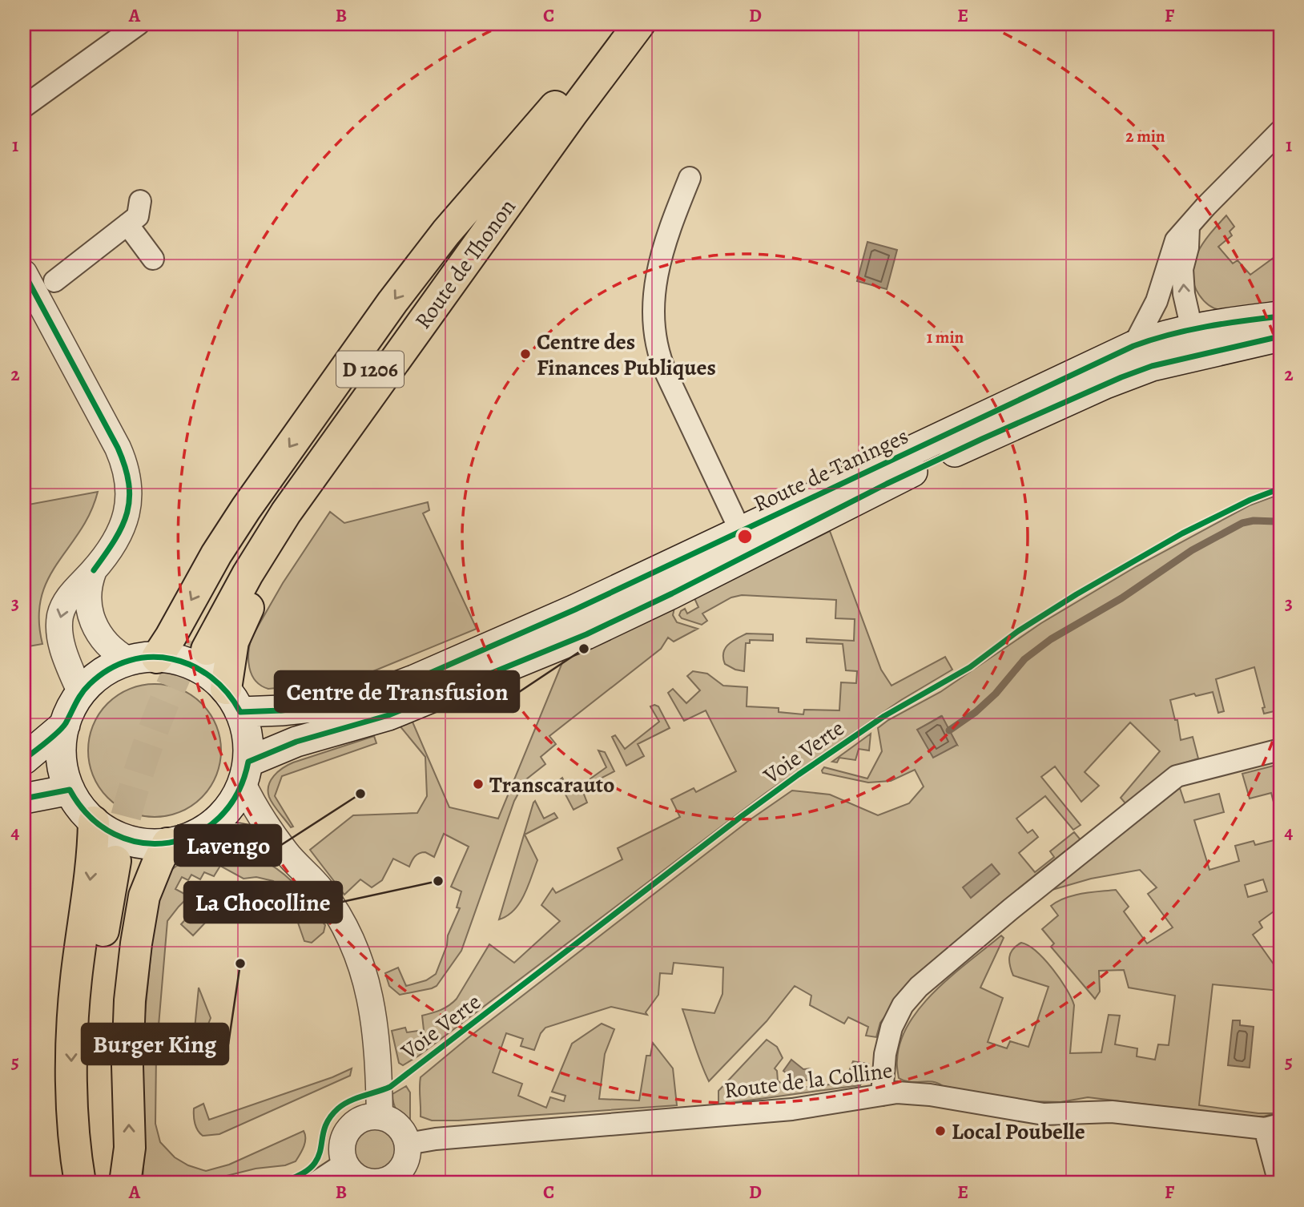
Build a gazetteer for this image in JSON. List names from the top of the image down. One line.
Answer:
{"streets":{"main road":["Route de Thonon","D 1206","Route de Taninges"],"street":["Route de la Colline"],"cycle path":["Voie Verte"]},"places":["Centre des Finances Publiques","Centre de Transfusion","Transcarauto","Lavengo","La Chocolline","Burger King","Local Poubelle"],"grid":{"columns":["A","B","C","D","E","F"],"rows":["1","2","3","4","5"]},"rings":["2 min","1 min"]}
